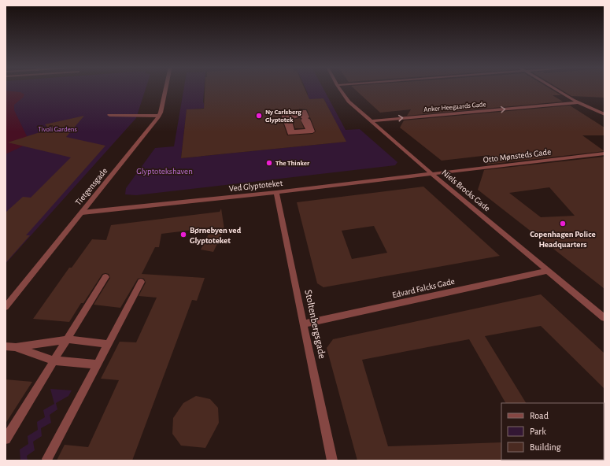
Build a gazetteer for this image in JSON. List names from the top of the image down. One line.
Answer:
{"streets":{"street":["Anker Heegaards Gade","Otto Mønsteds Gade","Ved Glyptoteket","Tietgensgade","Niels Brocks Gade","Edvard Falcks Gade","Stoltenbergsgade"]},"crossings":[["Anker Heegaards Gade","Niels Brocks Gade"],["Otto Mønsteds Gade","Ved Glyptoteket"],["Otto Mønsteds Gade","Niels Brocks Gade"],["Ved Glyptoteket","Tietgensgade"],["Ved Glyptoteket","Niels Brocks Gade"],["Ved Glyptoteket","Stoltenbergsgade"],["Niels Brocks Gade","Edvard Falcks Gade"],["Edvard Falcks Gade","Stoltenbergsgade"]],"one_way":["Anker Heegaards Gade"],"parks":["Tivoli Gardens","Glyptotekshaven"],"places":["Ny Carlsberg Glyptotek","The Thinker","Copenhagen Police Headquarters","Børnebyen ved Glyptoteket"],"legend":["Road","Park","Building"]}
